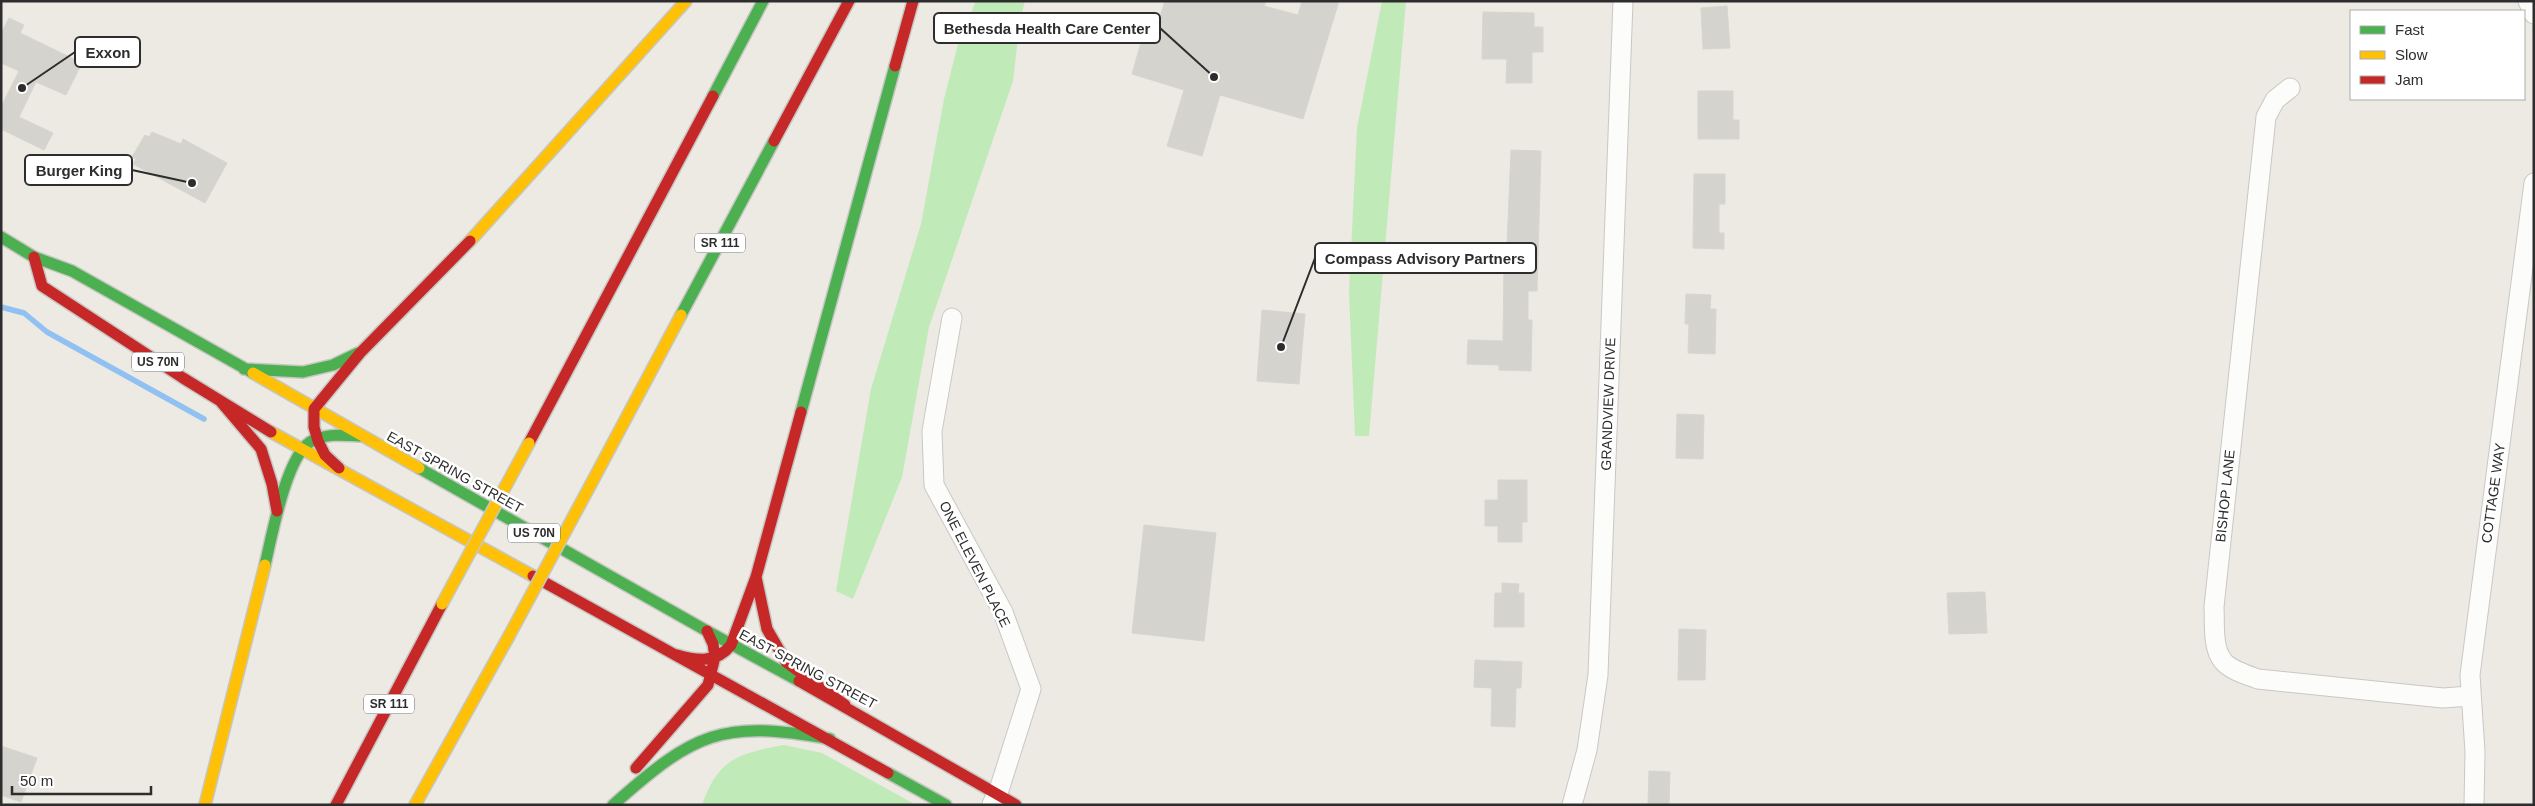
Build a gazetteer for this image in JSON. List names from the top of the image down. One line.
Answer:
{"streets":{"main road":["SR 111","US 70N","EAST SPRING STREET"],"street":["GRANDVIEW DRIVE","COTTAGE WAY","BISHOP LANE","ONE ELEVEN PLACE"]},"crossings":[["US 70N","EAST SPRING STREET"],["EAST SPRING STREET","ONE ELEVEN PLACE"],["COTTAGE WAY","BISHOP LANE"]],"places":["Bethesda Health Care Center","Exxon","Burger King","Compass Advisory Partners"],"legend":["Fast","Slow","Jam"],"scale_bar":"50 m"}
